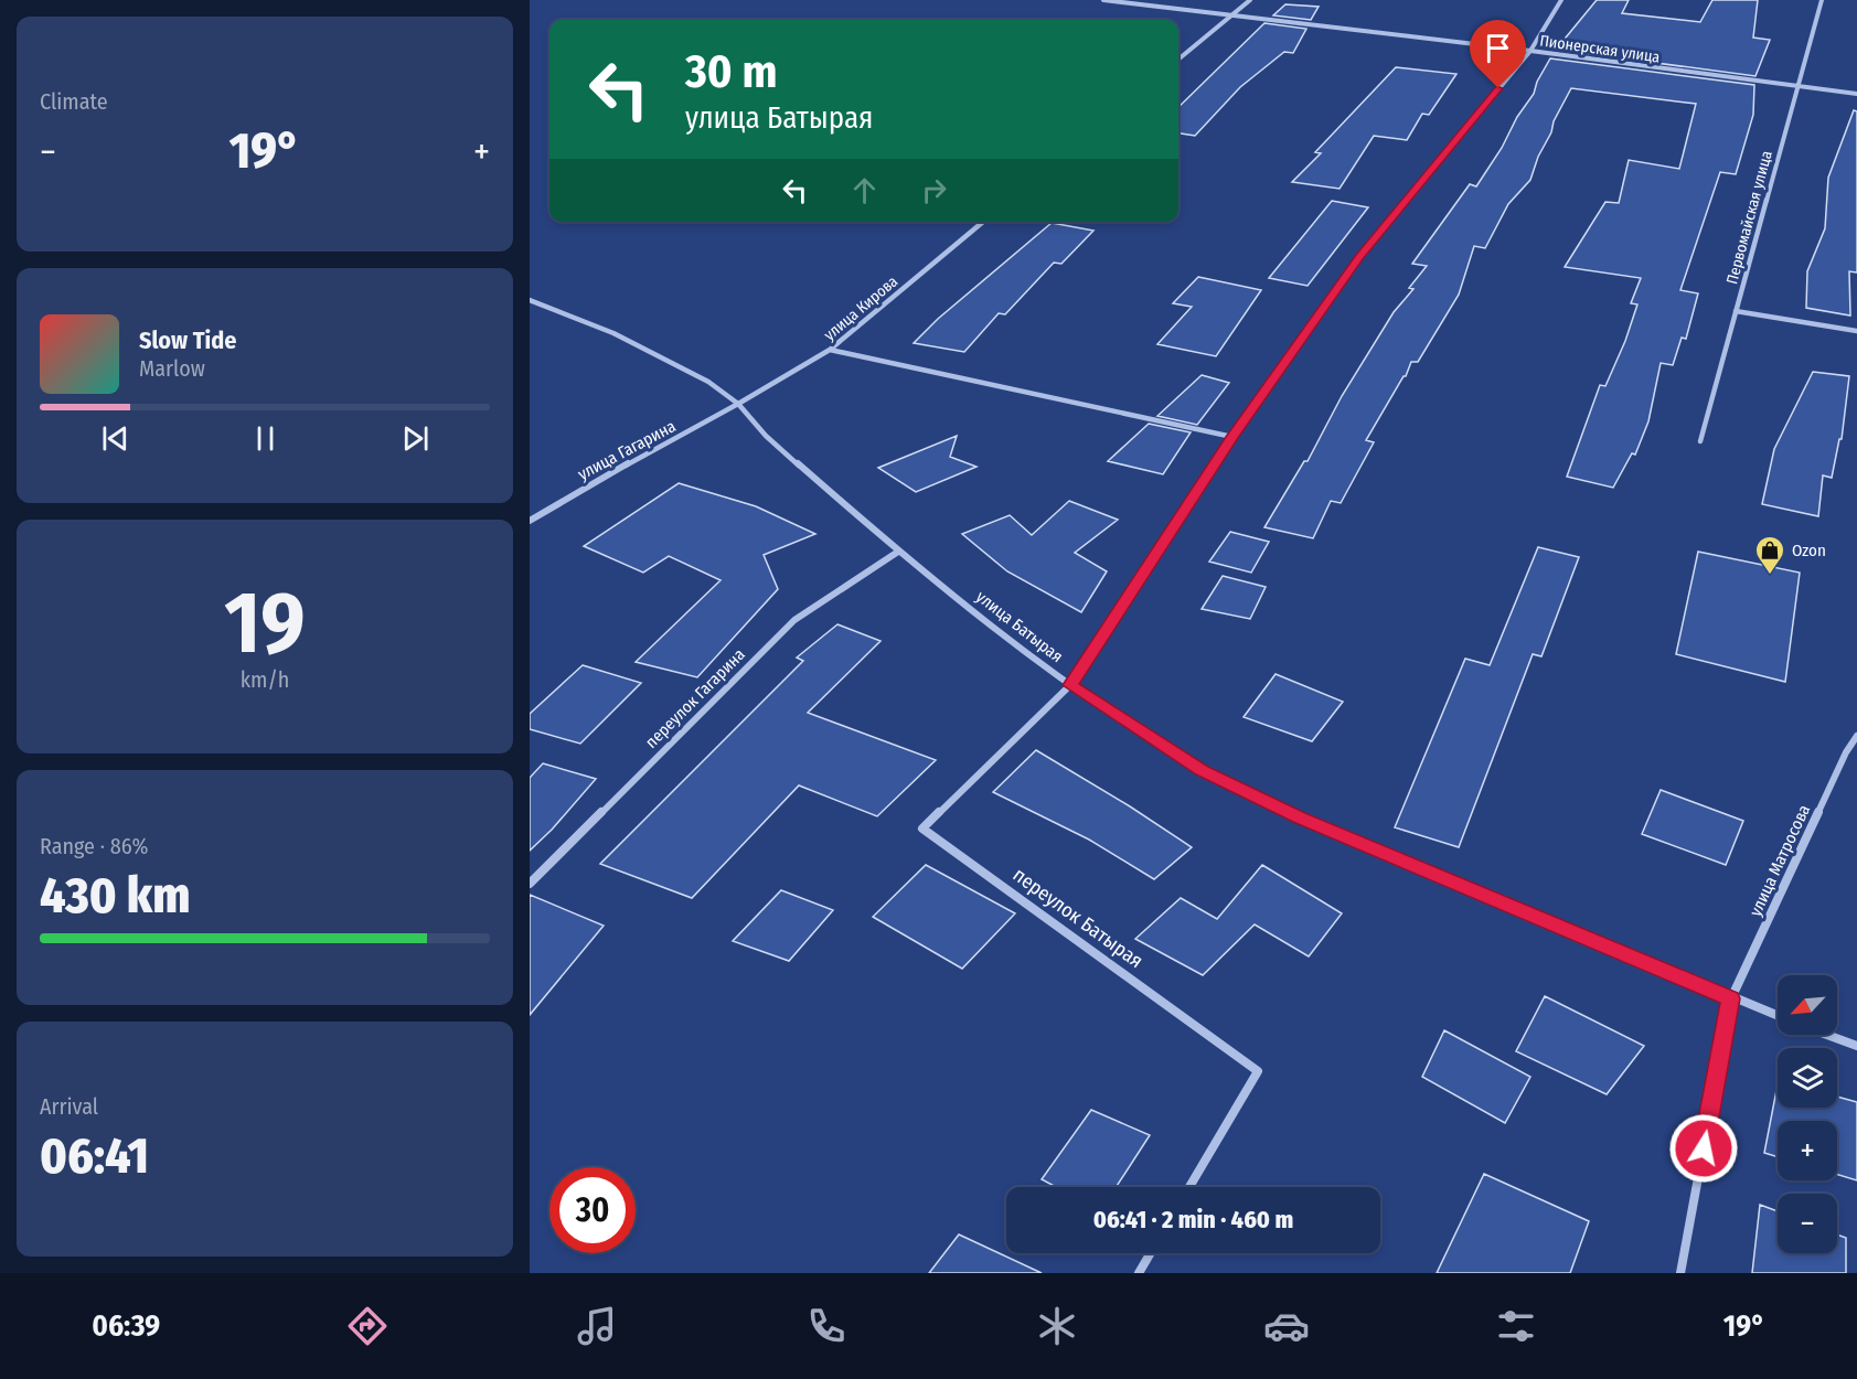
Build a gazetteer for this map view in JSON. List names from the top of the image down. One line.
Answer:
{"streets":{"street":["Пионерская улица","Первомайская улица","улица Кирова","улица Гагарина","улица Батырая","переулок Гагарина","улица Матросова","переулок Батырая"]},"crossings":[["Пионерская улица","Первомайская улица"],["улица Кирова","улица Гагарина"],["улица Кирова","улица Батырая"],["улица Гагарина","улица Батырая"],["улица Батырая","переулок Гагарина"],["улица Батырая","улица Матросова"],["улица Батырая","переулок Батырая"]],"places":{"shop":["Ozon"]},"north":"bottom left","page":{"tile":["Climate",["19","km/h"],["Range · 86%","430 km"],["Arrival","06:41"]],"turn":["30 m","улица Батырая"],"heat":["−","19°","+"],"song":["Slow Tide","Marlow"],"map_buttons":["+","−"],"limit":"30","trip":"06:41 · 2 min · 460 m","tabs":["06:39","19°"]}}
